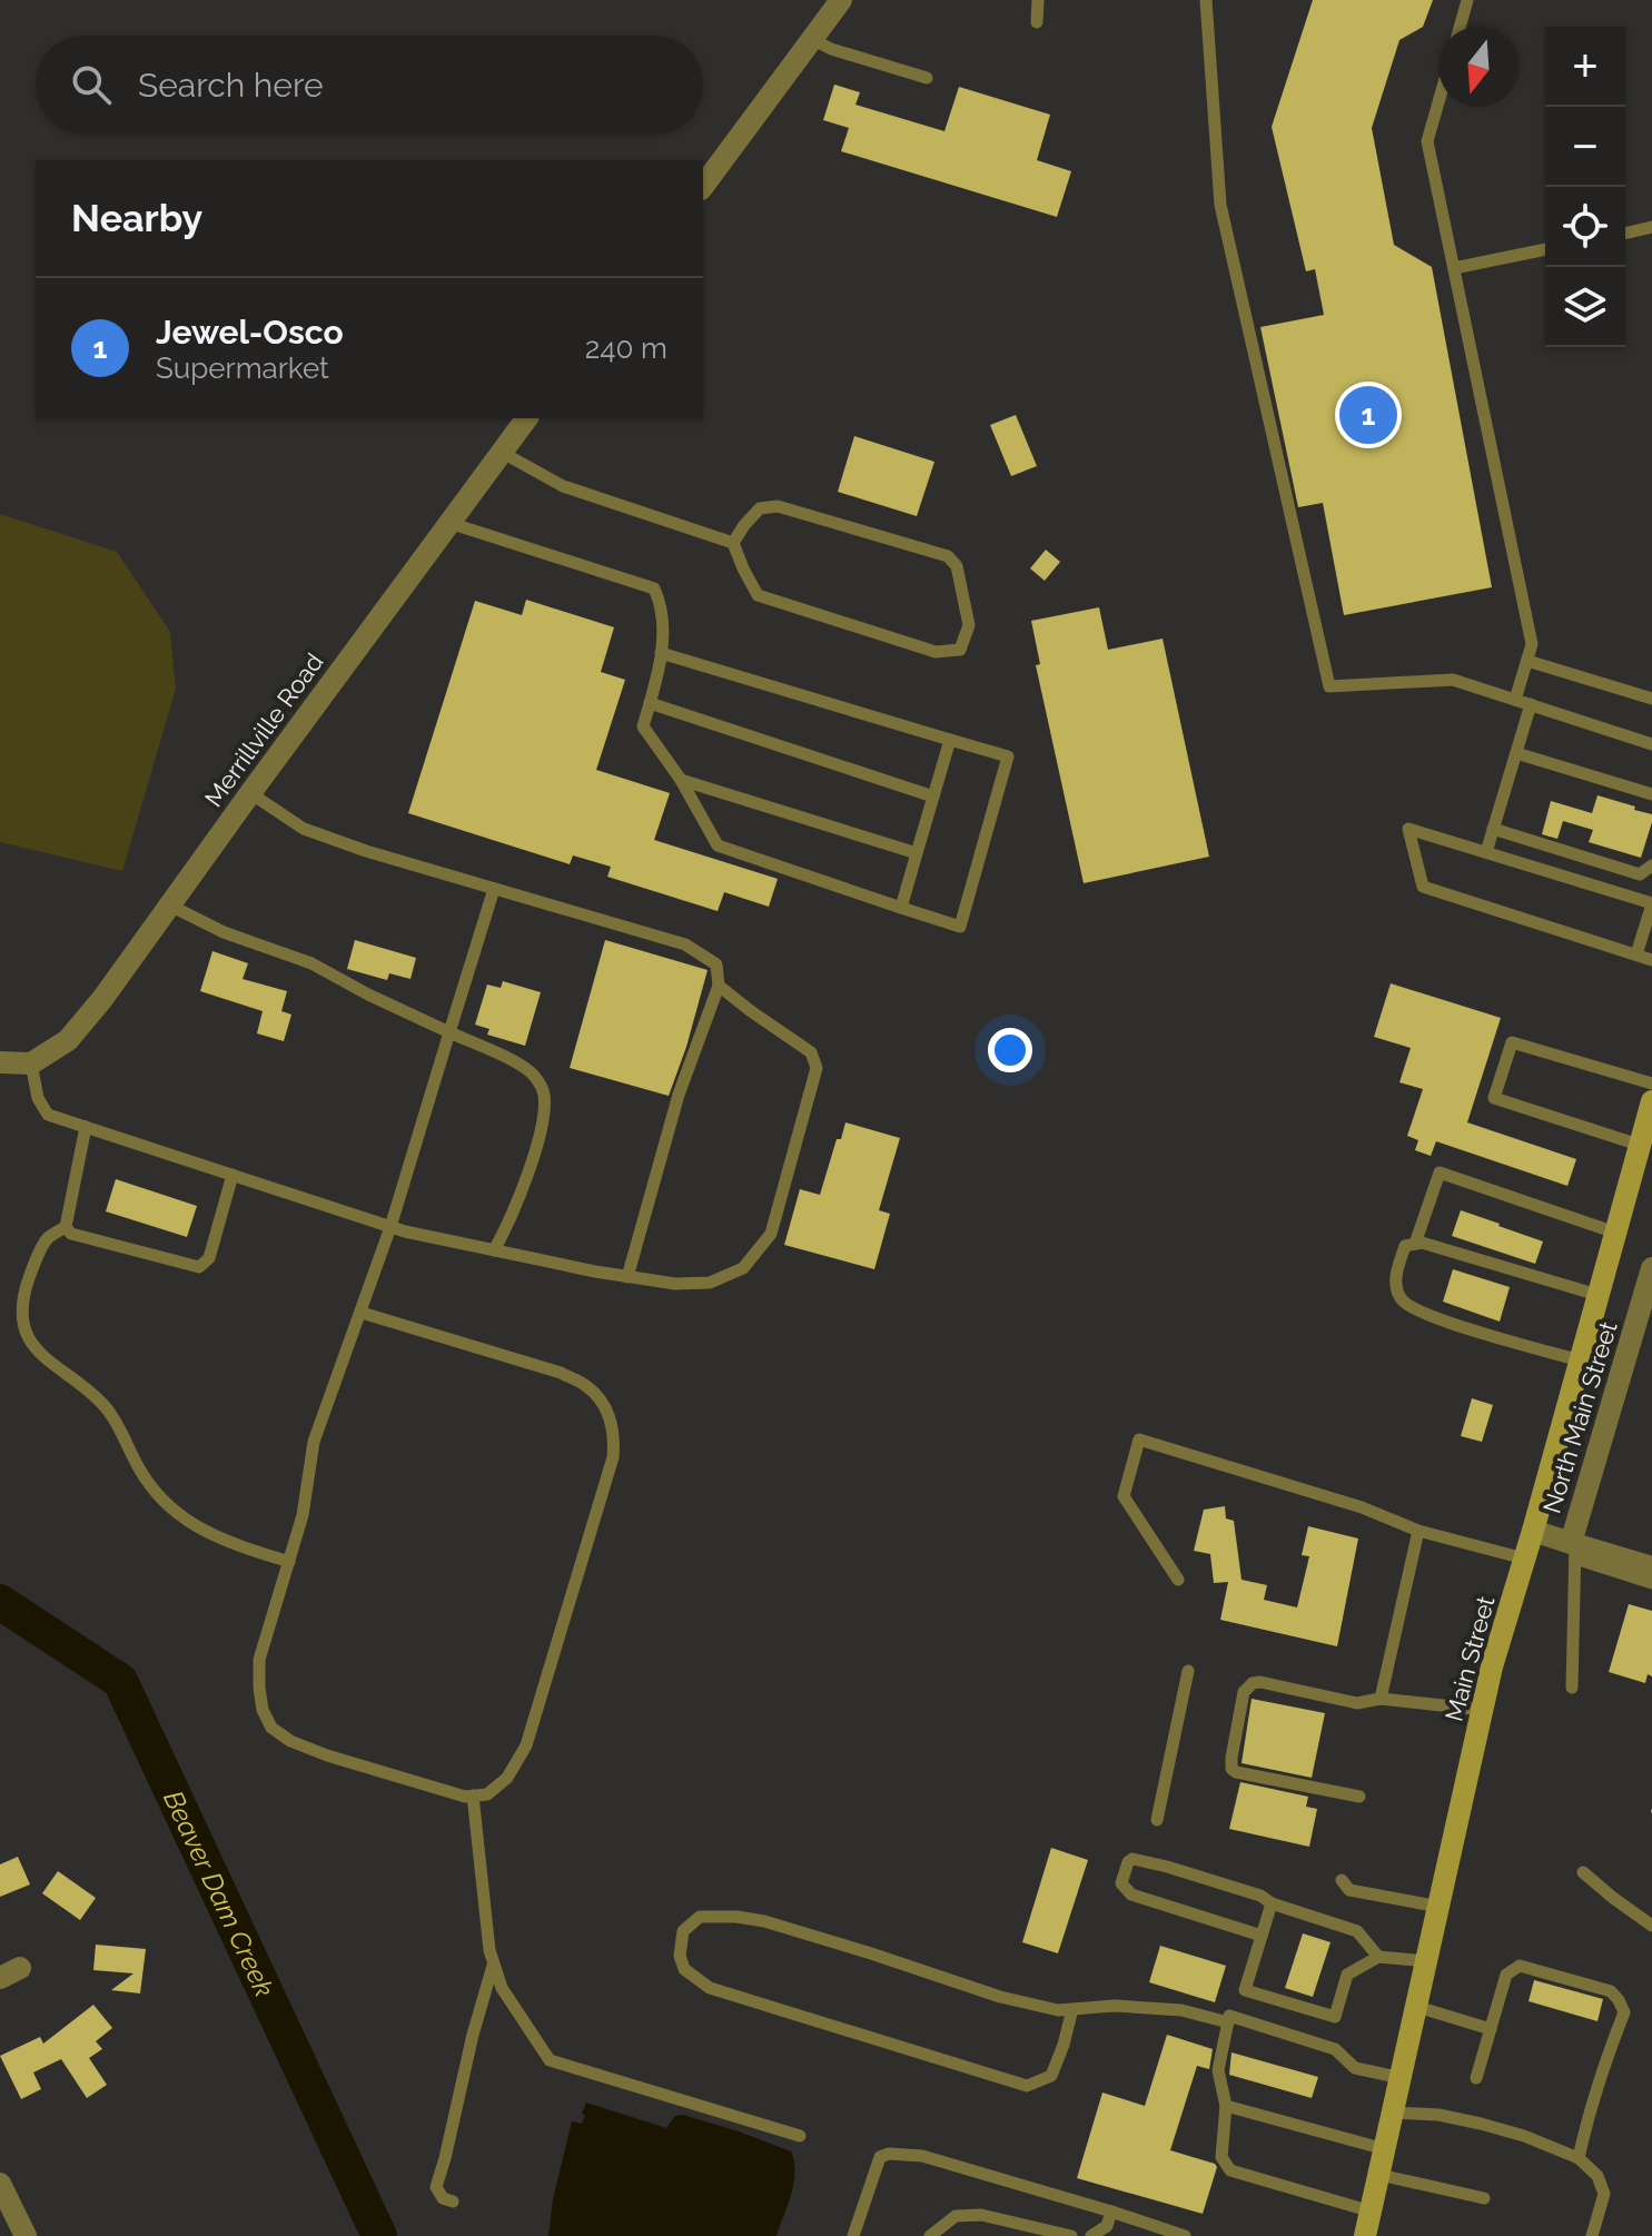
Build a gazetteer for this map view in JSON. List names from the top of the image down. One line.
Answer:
{"streets":{"main road":["Main Street"],"street":["Merrillville Road","North Main Street"]},"crossings":[["North Main Street","Main Street"]],"water":["Beaver Dam Creek"],"north":"bottom","page":{"map_buttons":["+","−"],"search":"Search here","heading":"Nearby","list":[{"mark":"1","name":"Jewel-Osco","note":"Supermarket","value":"240 m"}],"pins":"1"}}
